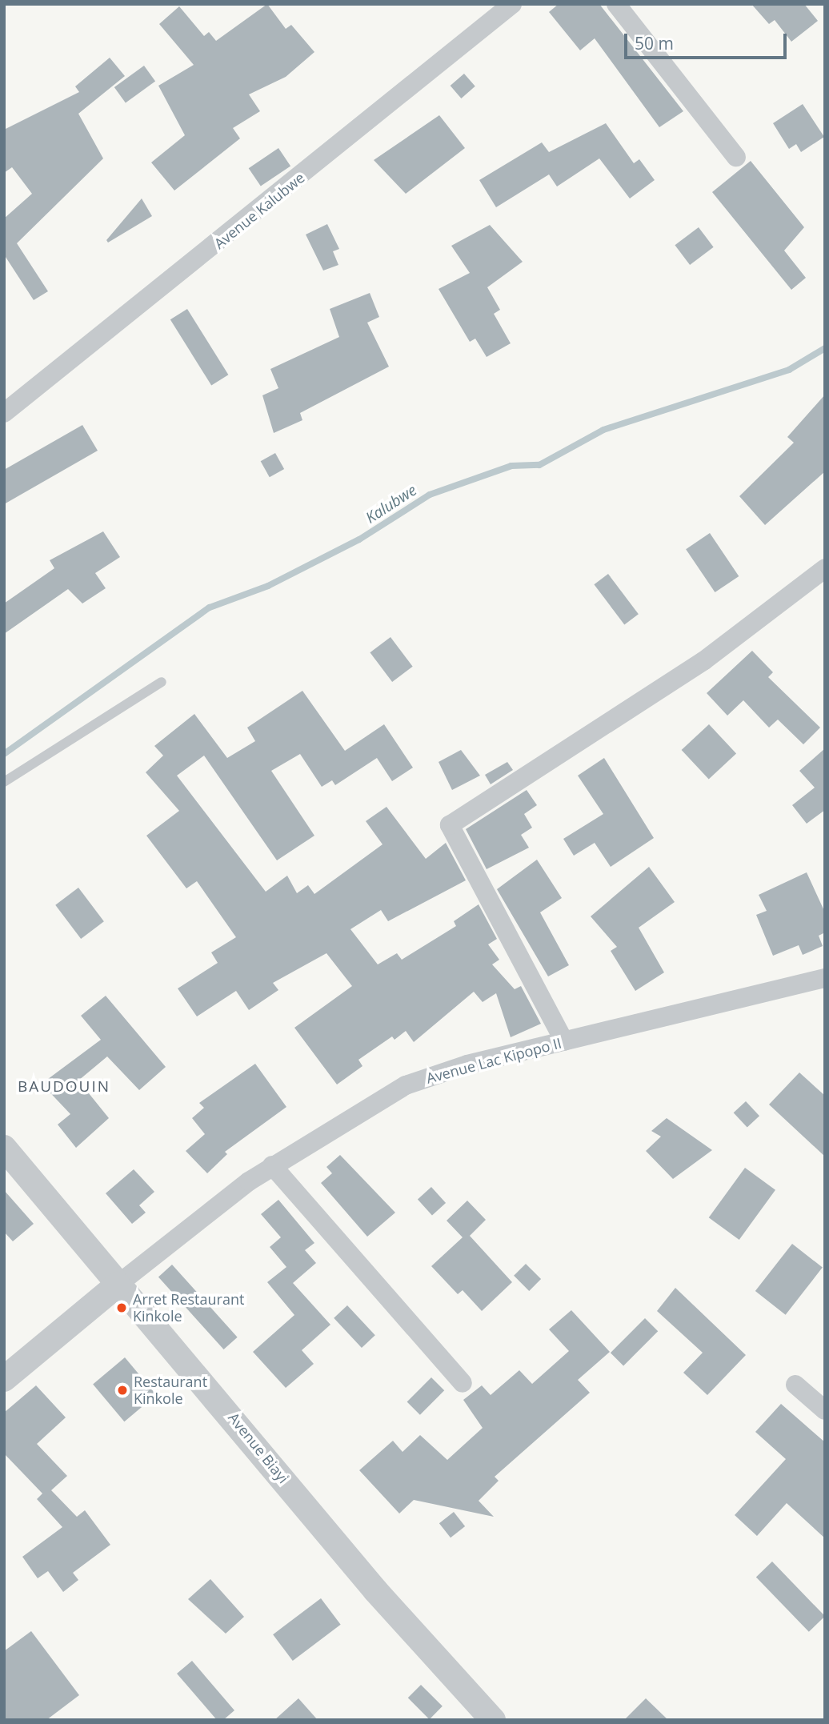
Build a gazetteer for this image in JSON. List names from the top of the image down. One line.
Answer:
{"streets":{"street":["Avenue Kalubwe","Avenue Lac Kipopo II","Avenue Biayi"]},"crossings":[["Avenue Lac Kipopo II","Avenue Biayi"]],"districts":["BAUDOUIN"],"water":["Kalubwe"],"places":["Arret Restaurant Kinkole","Restaurant Kinkole"],"scale_bar":"50 m"}
